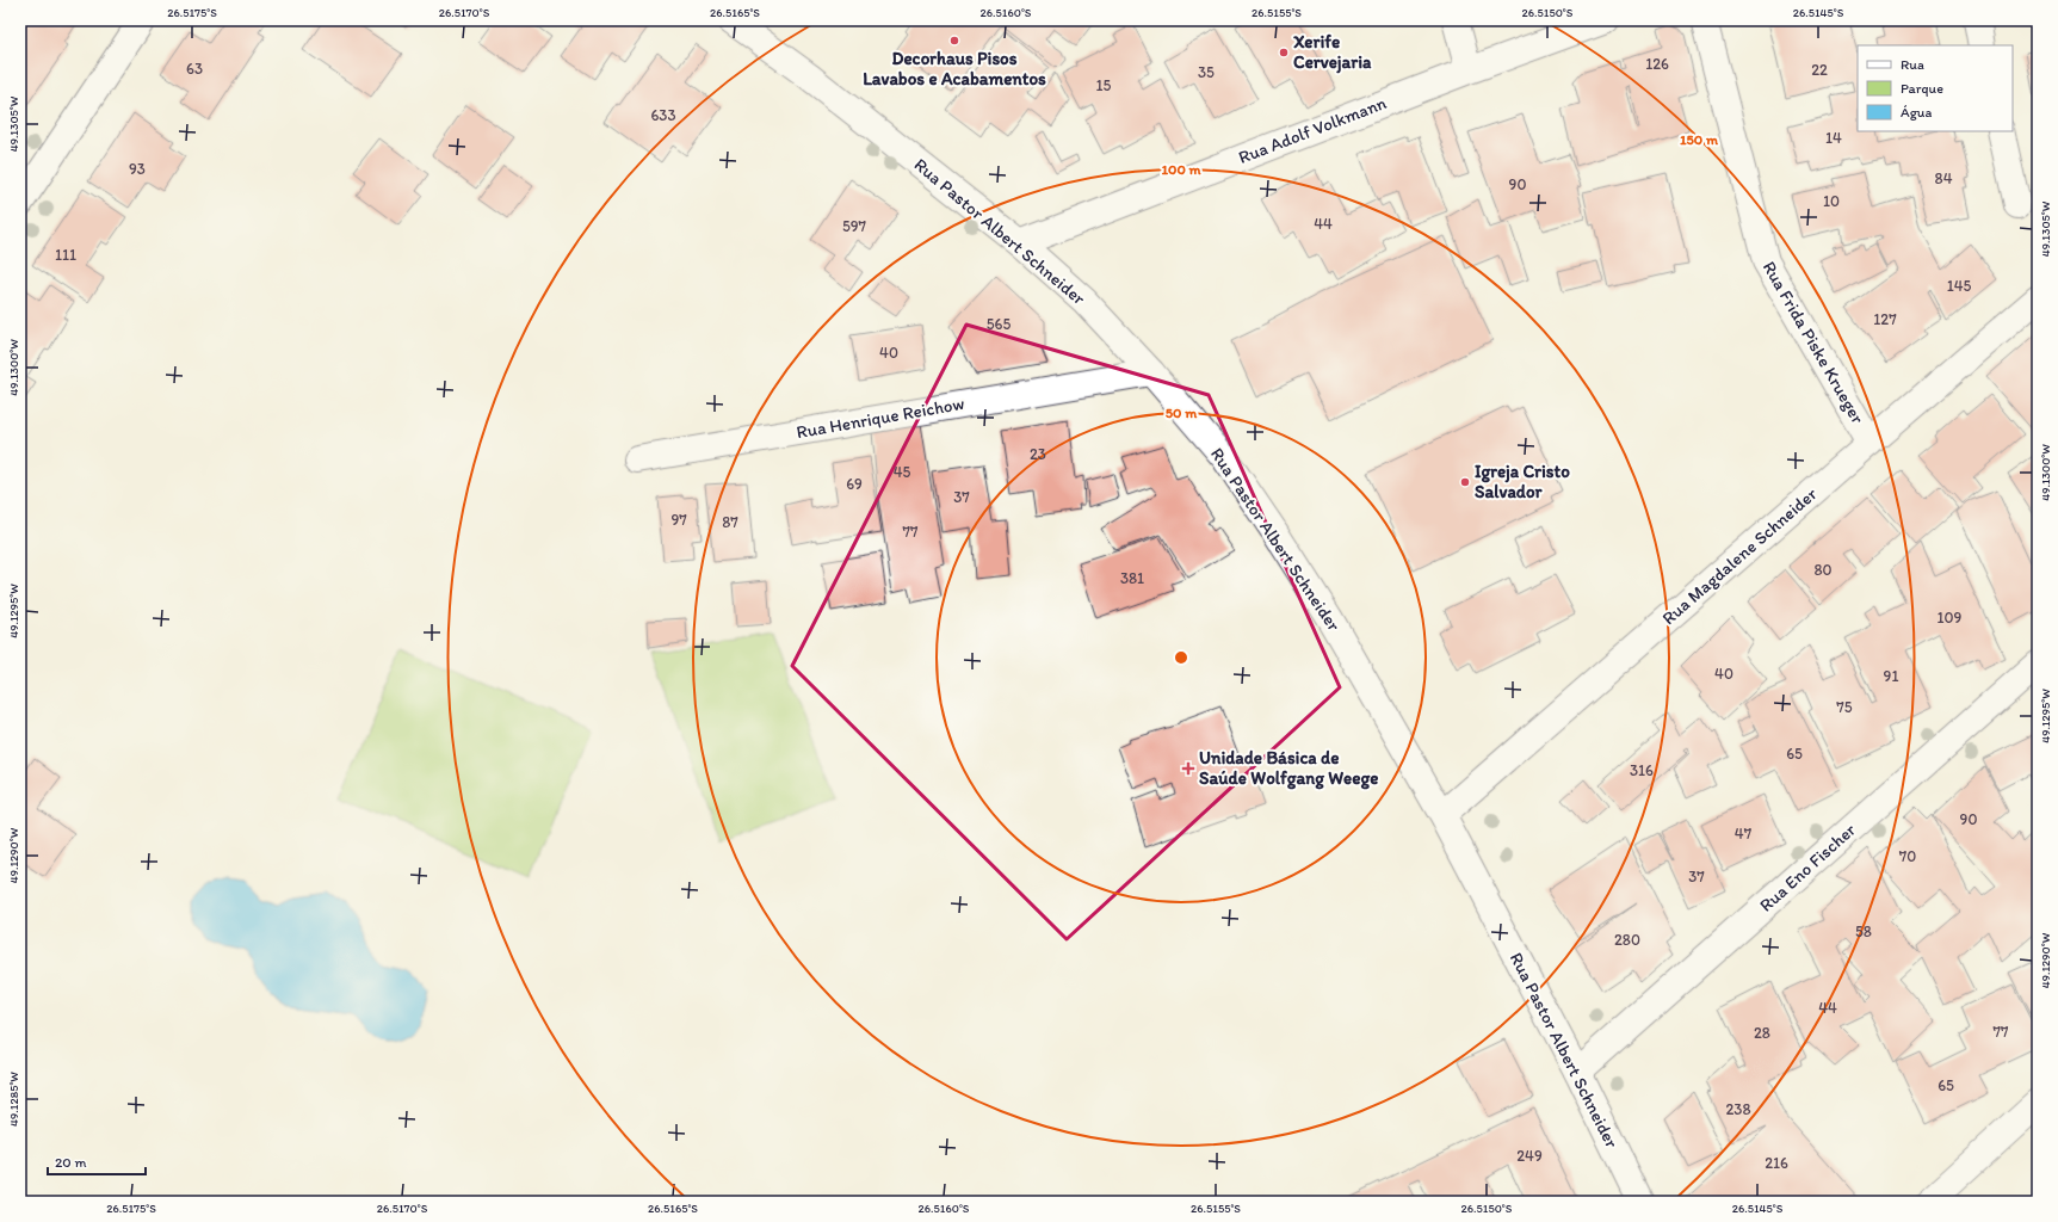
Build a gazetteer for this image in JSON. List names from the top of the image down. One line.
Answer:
{"streets":{"street":["Rua Adolf Volkmann","Rua Pastor Albert Schneider","Rua Frida Piske Krueger","Rua Henrique Reichow","Rua Magdalene Schneider","Rua Eno Fischer"]},"crossings":[["Rua Adolf Volkmann","Rua Pastor Albert Schneider"],["Rua Pastor Albert Schneider","Rua Henrique Reichow"],["Rua Pastor Albert Schneider","Rua Magdalene Schneider"],["Rua Pastor Albert Schneider","Rua Eno Fischer"],["Rua Frida Piske Krueger","Rua Magdalene Schneider"]],"places":{"other":["Decorhaus Pisos Lavabos e Acabamentos","Xerife Cervejaria","Igreja Cristo Salvador"],"health":["Unidade Básica de Saúde Wolfgang Weege"]},"house_numbers":["126","63","22","35","15","633","14","93","84","90","10","44","597","111","145","127","565","40","23","45","69","37","97","87","77","80","381","109","40","91","75","65","316","90","47","70","37","58","280","44","77","28","65","238","249","216"],"legend":["Rua","Parque","Água"],"scale_bar":"20 m","coordinates":["26.5175°S","26.5170°S","26.5165°S","26.5160°S","26.5155°S","26.5150°S","26.5145°S","49.1305°W","49.1300°W","49.1295°W","49.1290°W","49.1285°W"],"rings":["150 m","100 m","50 m"]}
